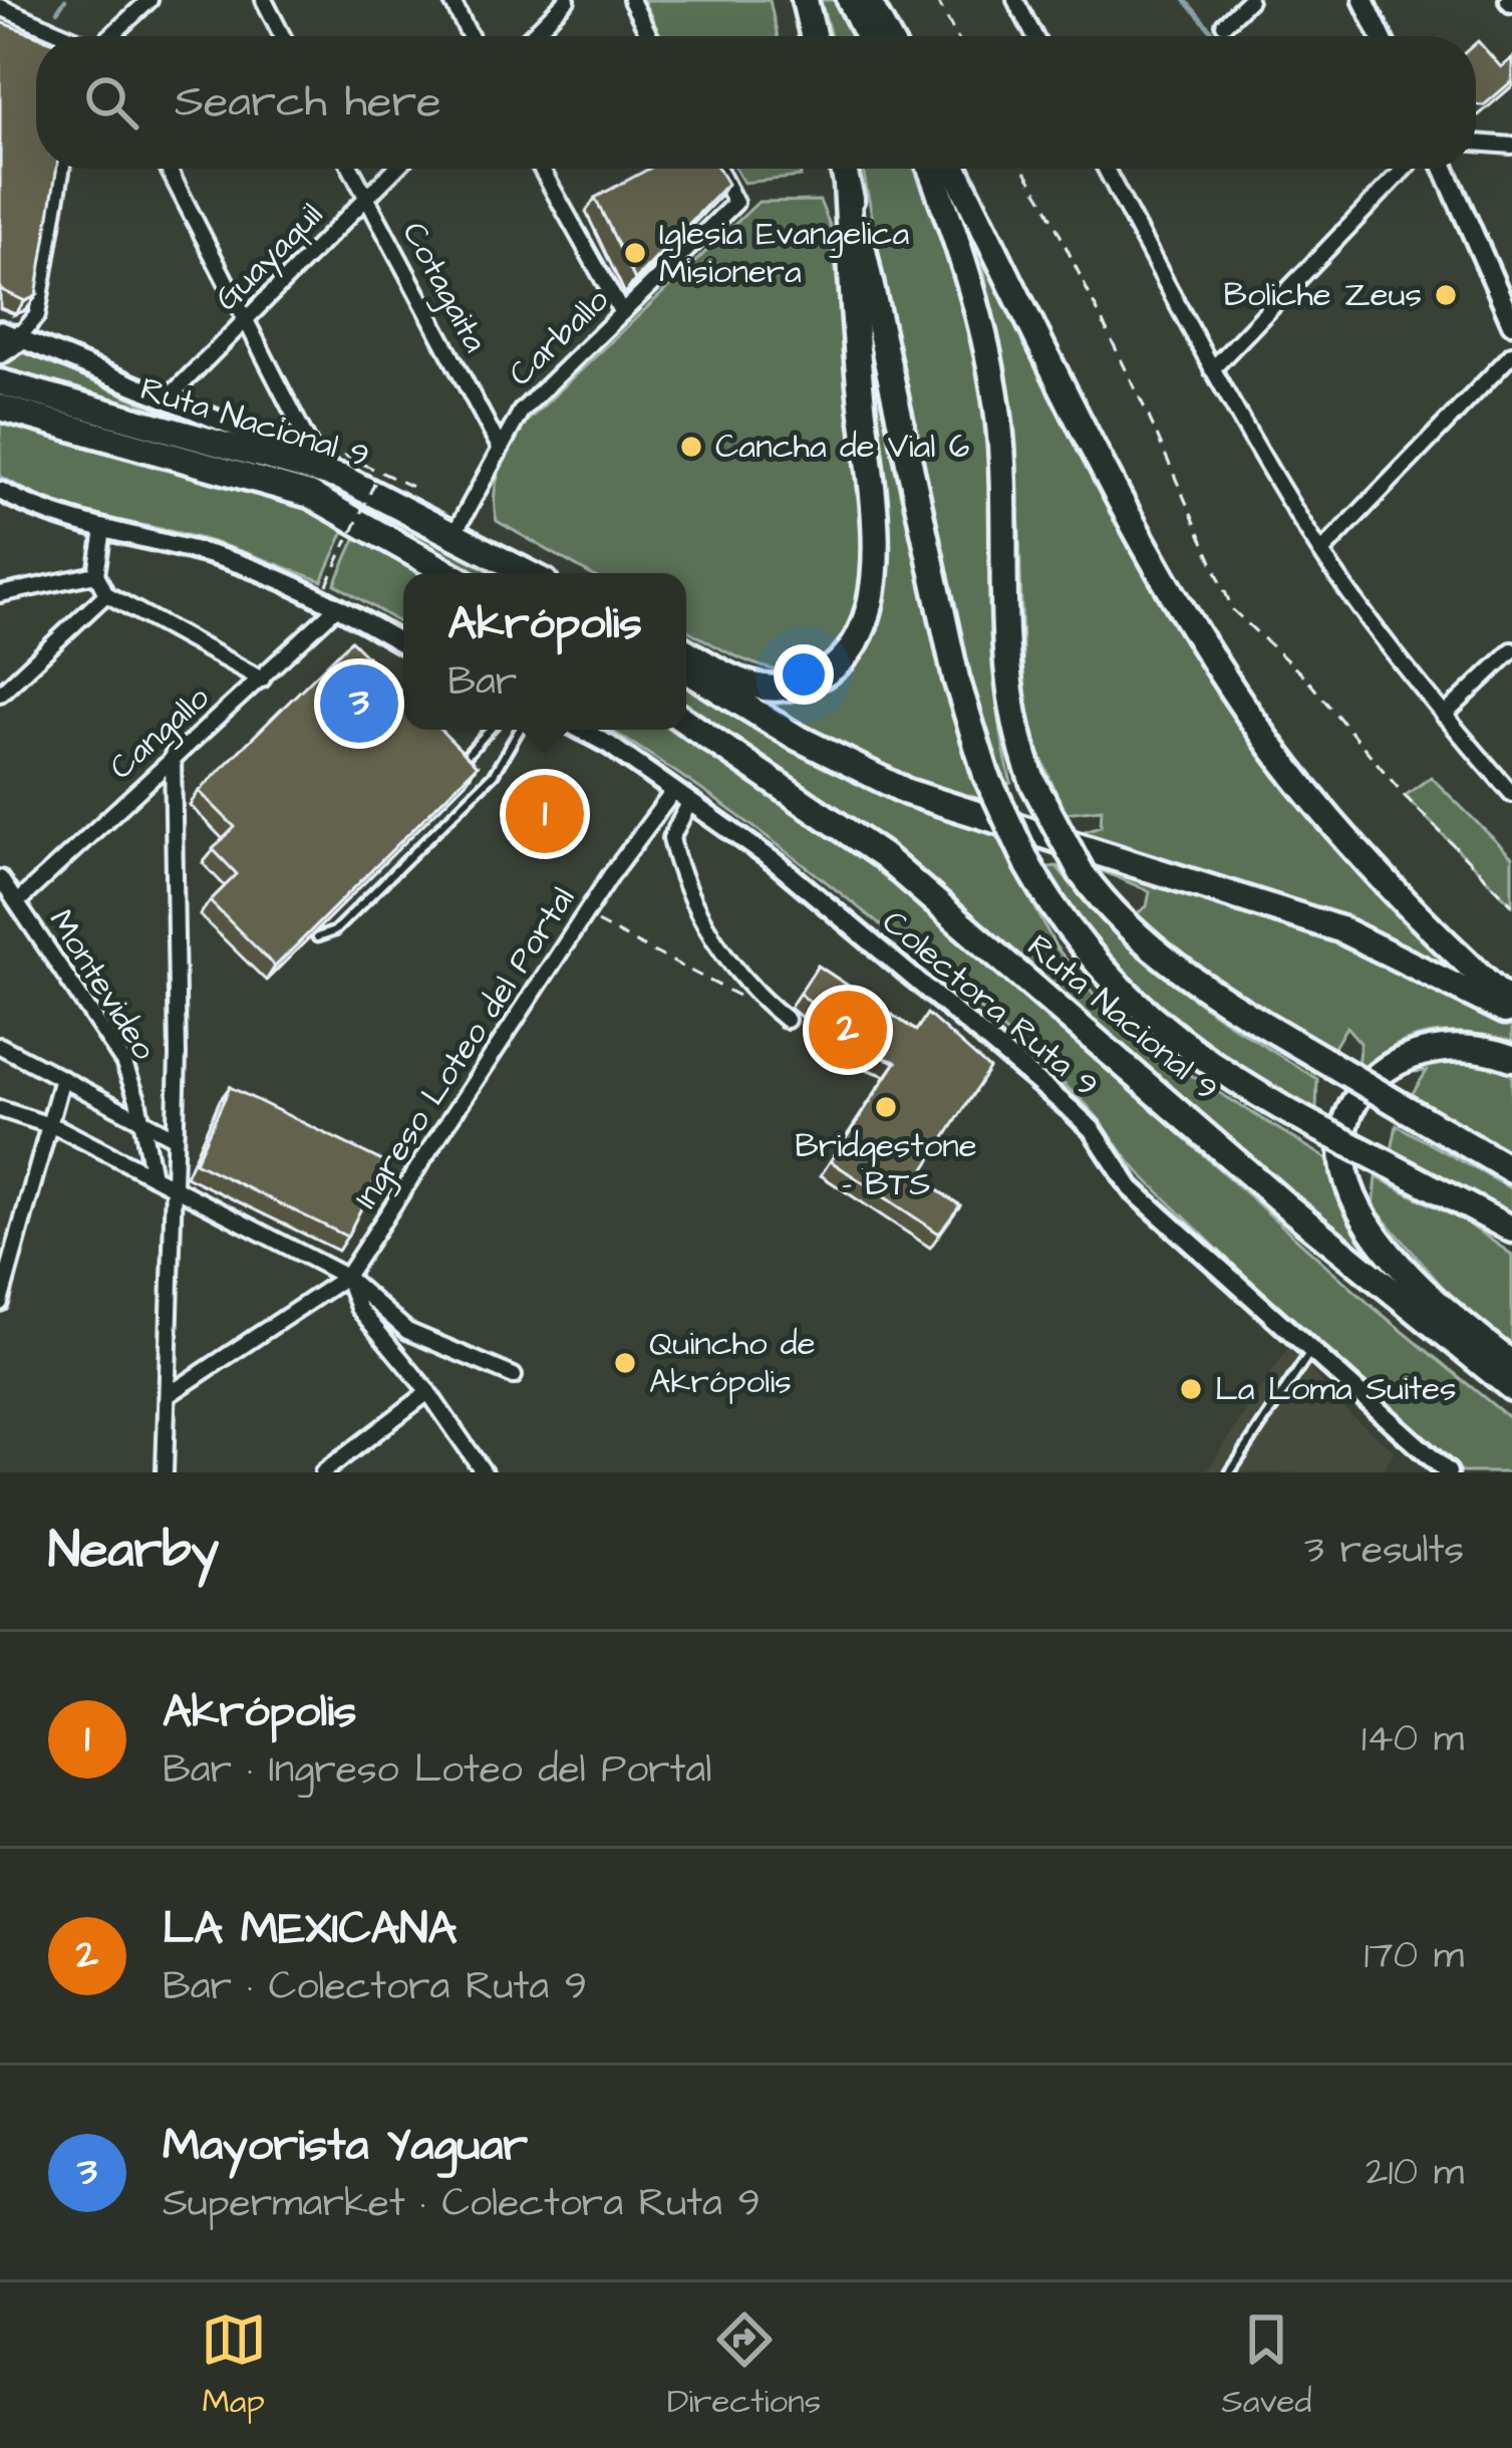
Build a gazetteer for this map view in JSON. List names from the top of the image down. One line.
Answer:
{"streets":{"highway":["Ruta Nacional 9"],"street":["Guayaquil","Cotagaita","Carballo","Cangallo","Montevideo","Colectora Ruta 9","Ingreso Loteo del Portal"]},"crossings":[["Guayaquil","Cotagaita"],["Cotagaita","Carballo"],["Carballo","Ruta Nacional 9"],["Cangallo","Montevideo"],["Colectora Ruta 9","Ingreso Loteo del Portal"]],"places":["Iglesia Evangelica Misionera","Boliche Zeus","Cancha de Vial 6","Bridgestone - BTS","Quincho de Akrópolis","La Loma Suites"],"page":{"search":"Search here","popup":["Akrópolis","Bar"],"pins":["3","1","2"],"heading":["Nearby","3 results"],"list":[{"mark":"1","name":"Akrópolis","note":"Bar · Ingreso Loteo del Portal","value":"140 m"},{"mark":"2","name":"LA MEXICANA","note":"Bar · Colectora Ruta 9","value":"170 m"},{"mark":"3","name":"Mayorista Yaguar","note":"Supermarket · Colectora Ruta 9","value":"210 m"}],"nav":["Map","Directions","Saved"]}}
